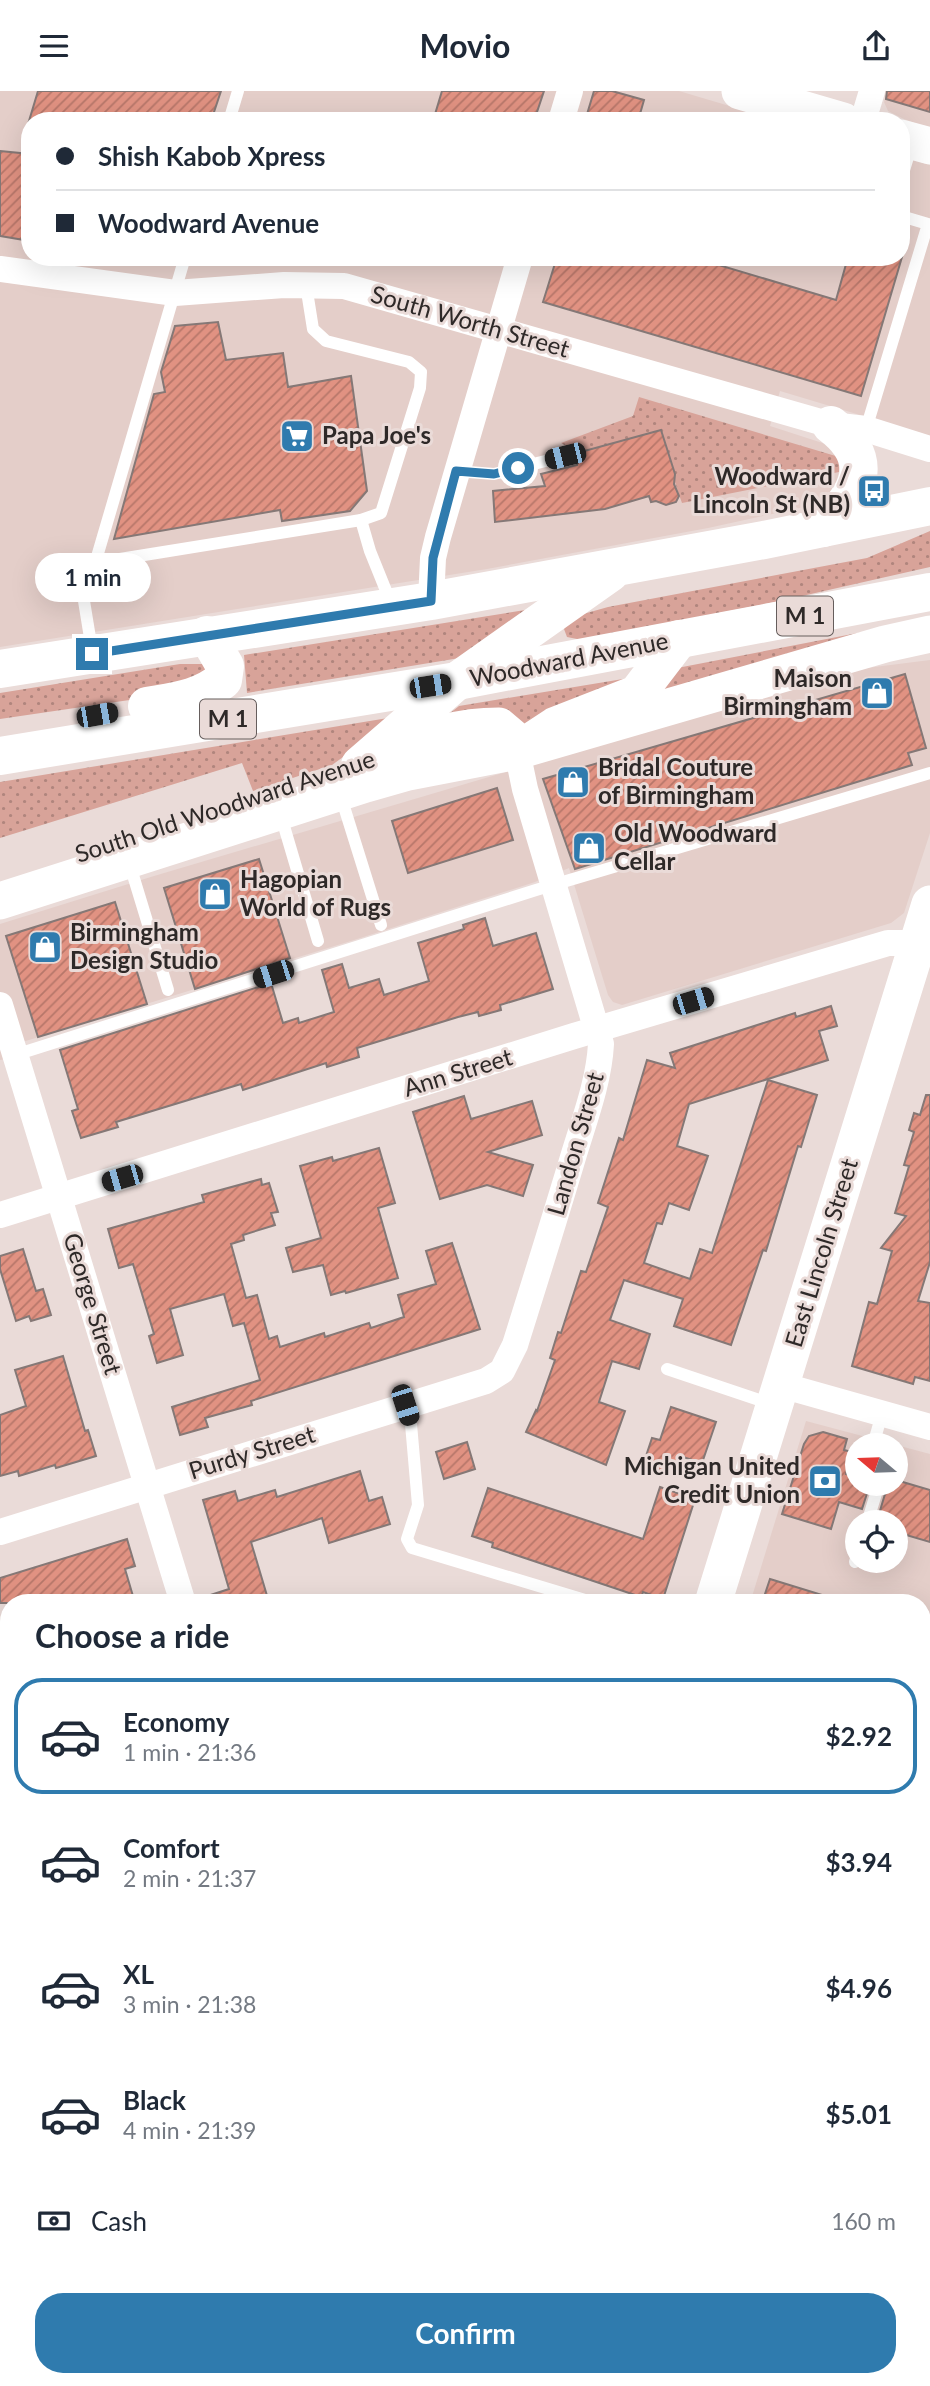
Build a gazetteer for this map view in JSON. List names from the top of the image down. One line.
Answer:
{"streets":{"main road":["M 1","Woodward Avenue"],"street":["South Worth Street","South Old Woodward Avenue","Ann Street","Landon Street","East Lincoln Street","George Street","Purdy Street"]},"crossings":[["South Old Woodward Avenue","Landon Street"],["Ann Street","Landon Street"],["Ann Street","East Lincoln Street"],["Ann Street","George Street"],["Landon Street","Purdy Street"],["George Street","Purdy Street"]],"places":{"supermarket":["Papa Joe's"],"bus stop":["Woodward / Lincoln St (NB)"],"shop":["Maison Birmingham","Bridal Couture of Birmingham","Old Woodward Cellar","Hagopian World of Rugs","Birmingham Design Studio"],"bank":["Michigan United Credit Union"]},"north":"left","page":{"header":"Movio","banner":["Shish Kabob Xpress","Woodward Avenue"],"bubble":"1 min","heading":"Choose a ride","list":[{"name":"Economy","note":"1 min · 21:36","value":"$2.92"},{"name":"Comfort","note":"2 min · 21:37","value":"$3.94"},{"name":"XL","note":"3 min · 21:38","value":"$4.96"},{"name":"Black","note":"4 min · 21:39","value":"$5.01"}],"pay":["Cash","160 m"],"buttons":"Confirm"}}
